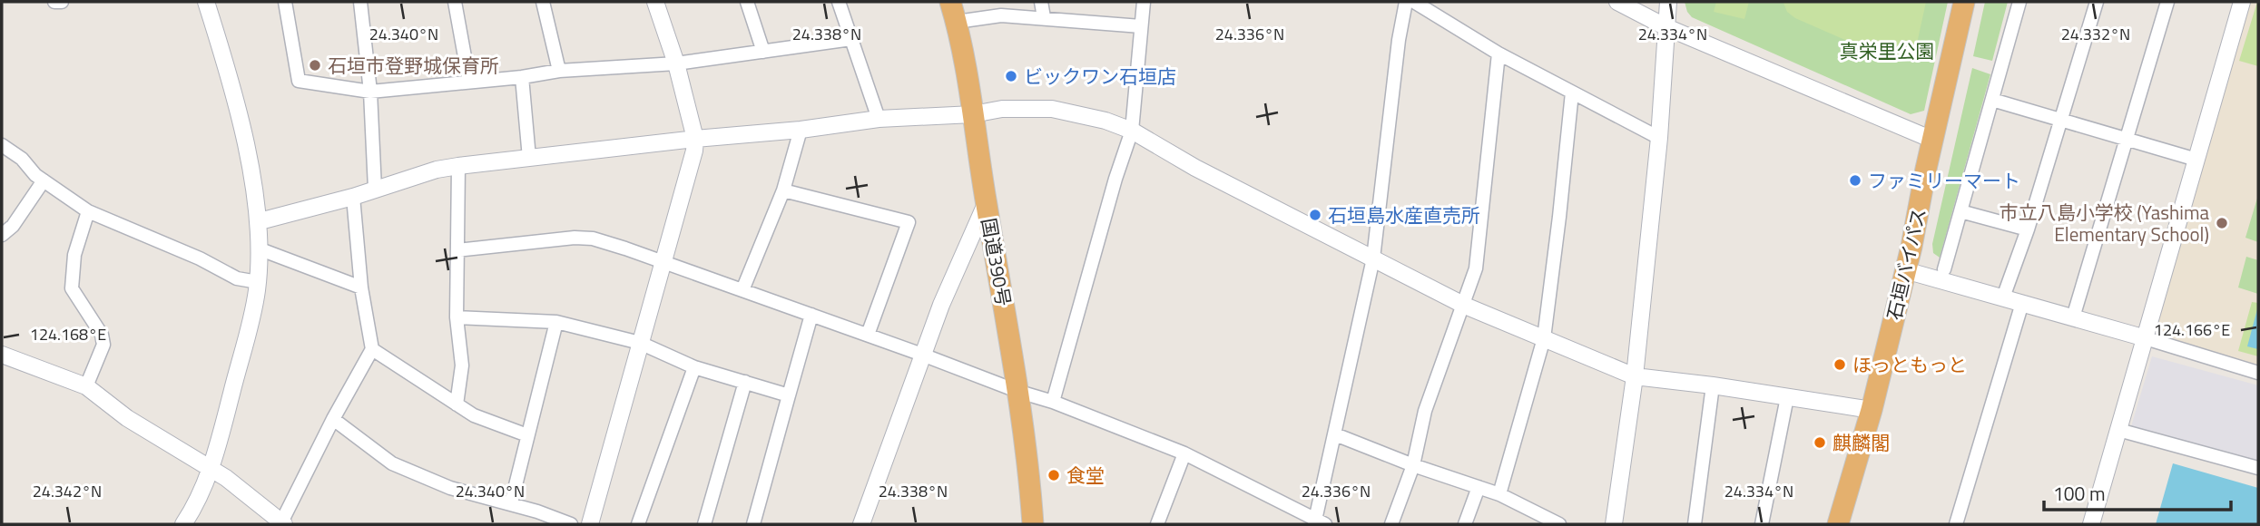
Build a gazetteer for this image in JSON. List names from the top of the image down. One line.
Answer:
{"streets":{"highway":["国道390号","石垣バイパス"]},"parks":["真栄里公園"],"places":["石垣市登野城保育所","ビックワン石垣店","ファミリーマート","石垣島水産直売所","市立八島小学校 (Yashima Elementary School)","ほっともっと","麒麟閣","食堂"],"scale_bar":"100 m","coordinates":["24.340°N","24.338°N","24.336°N","24.334°N","24.332°N","124.166°E","124.168°E","24.342°N"]}
